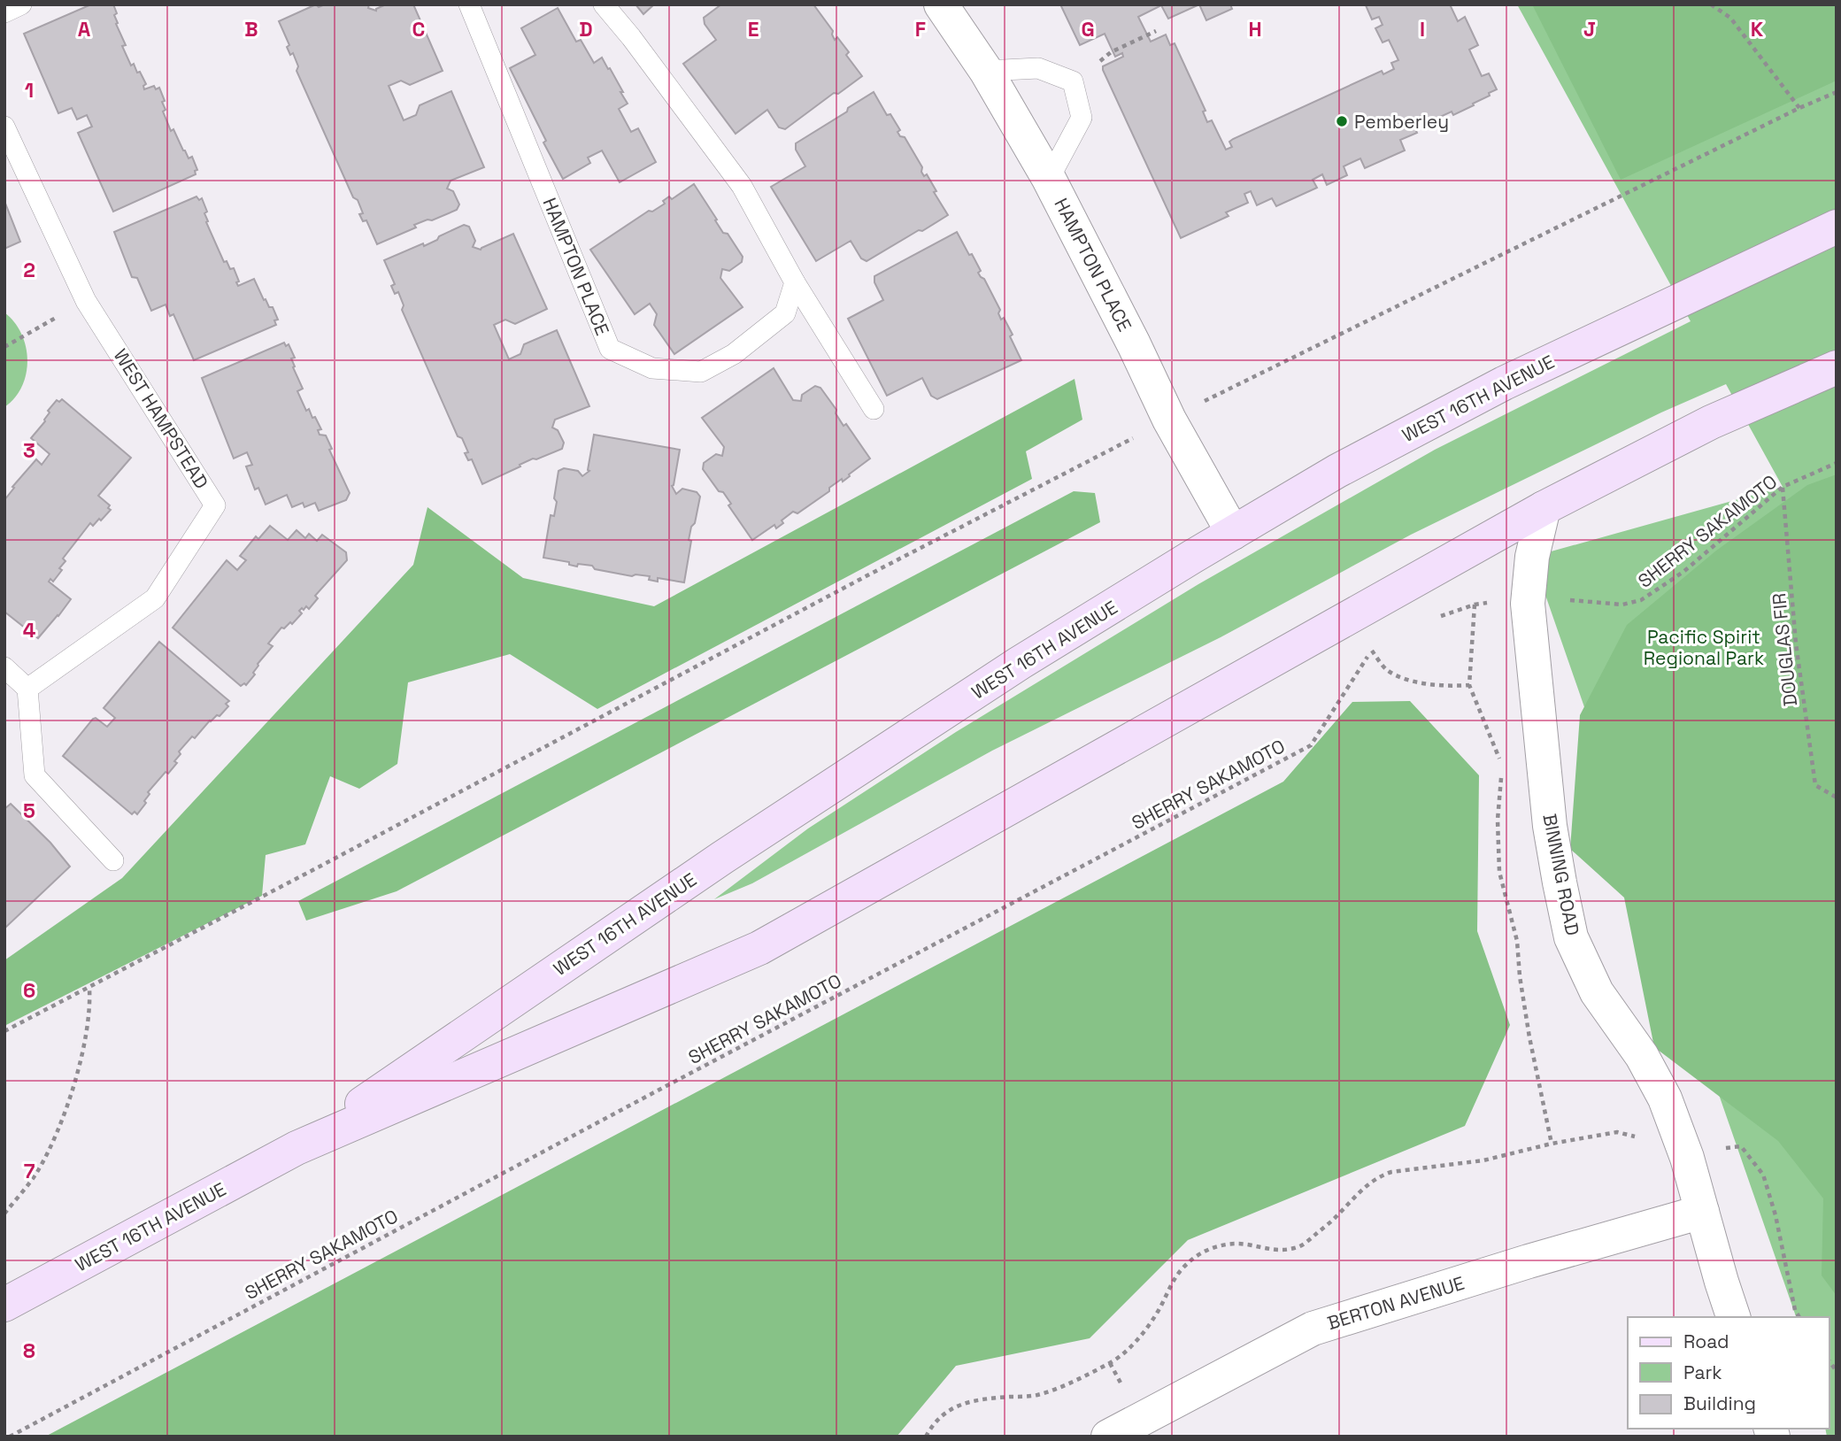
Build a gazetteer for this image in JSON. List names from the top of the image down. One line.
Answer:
{"streets":{"main road":["WEST 16TH AVENUE"],"street":["HAMPTON PLACE","BINNING ROAD","BERTON AVENUE"],"lane":["WEST HAMPSTEAD"],"path":["SHERRY SAKAMOTO","DOUGLAS FIR"]},"crossings":[["HAMPTON PLACE","WEST 16TH AVENUE"],["WEST 16TH AVENUE","BINNING ROAD"],["SHERRY SAKAMOTO","DOUGLAS FIR"],["BINNING ROAD","BERTON AVENUE"]],"parks":["Pacific Spirit Regional Park"],"places":["Pemberley"],"legend":["Road","Park","Building"],"grid":{"columns":["A","B","C","D","E","F","G","H","I","J","K"],"rows":["1","2","3","4","5","6","7","8"]}}
